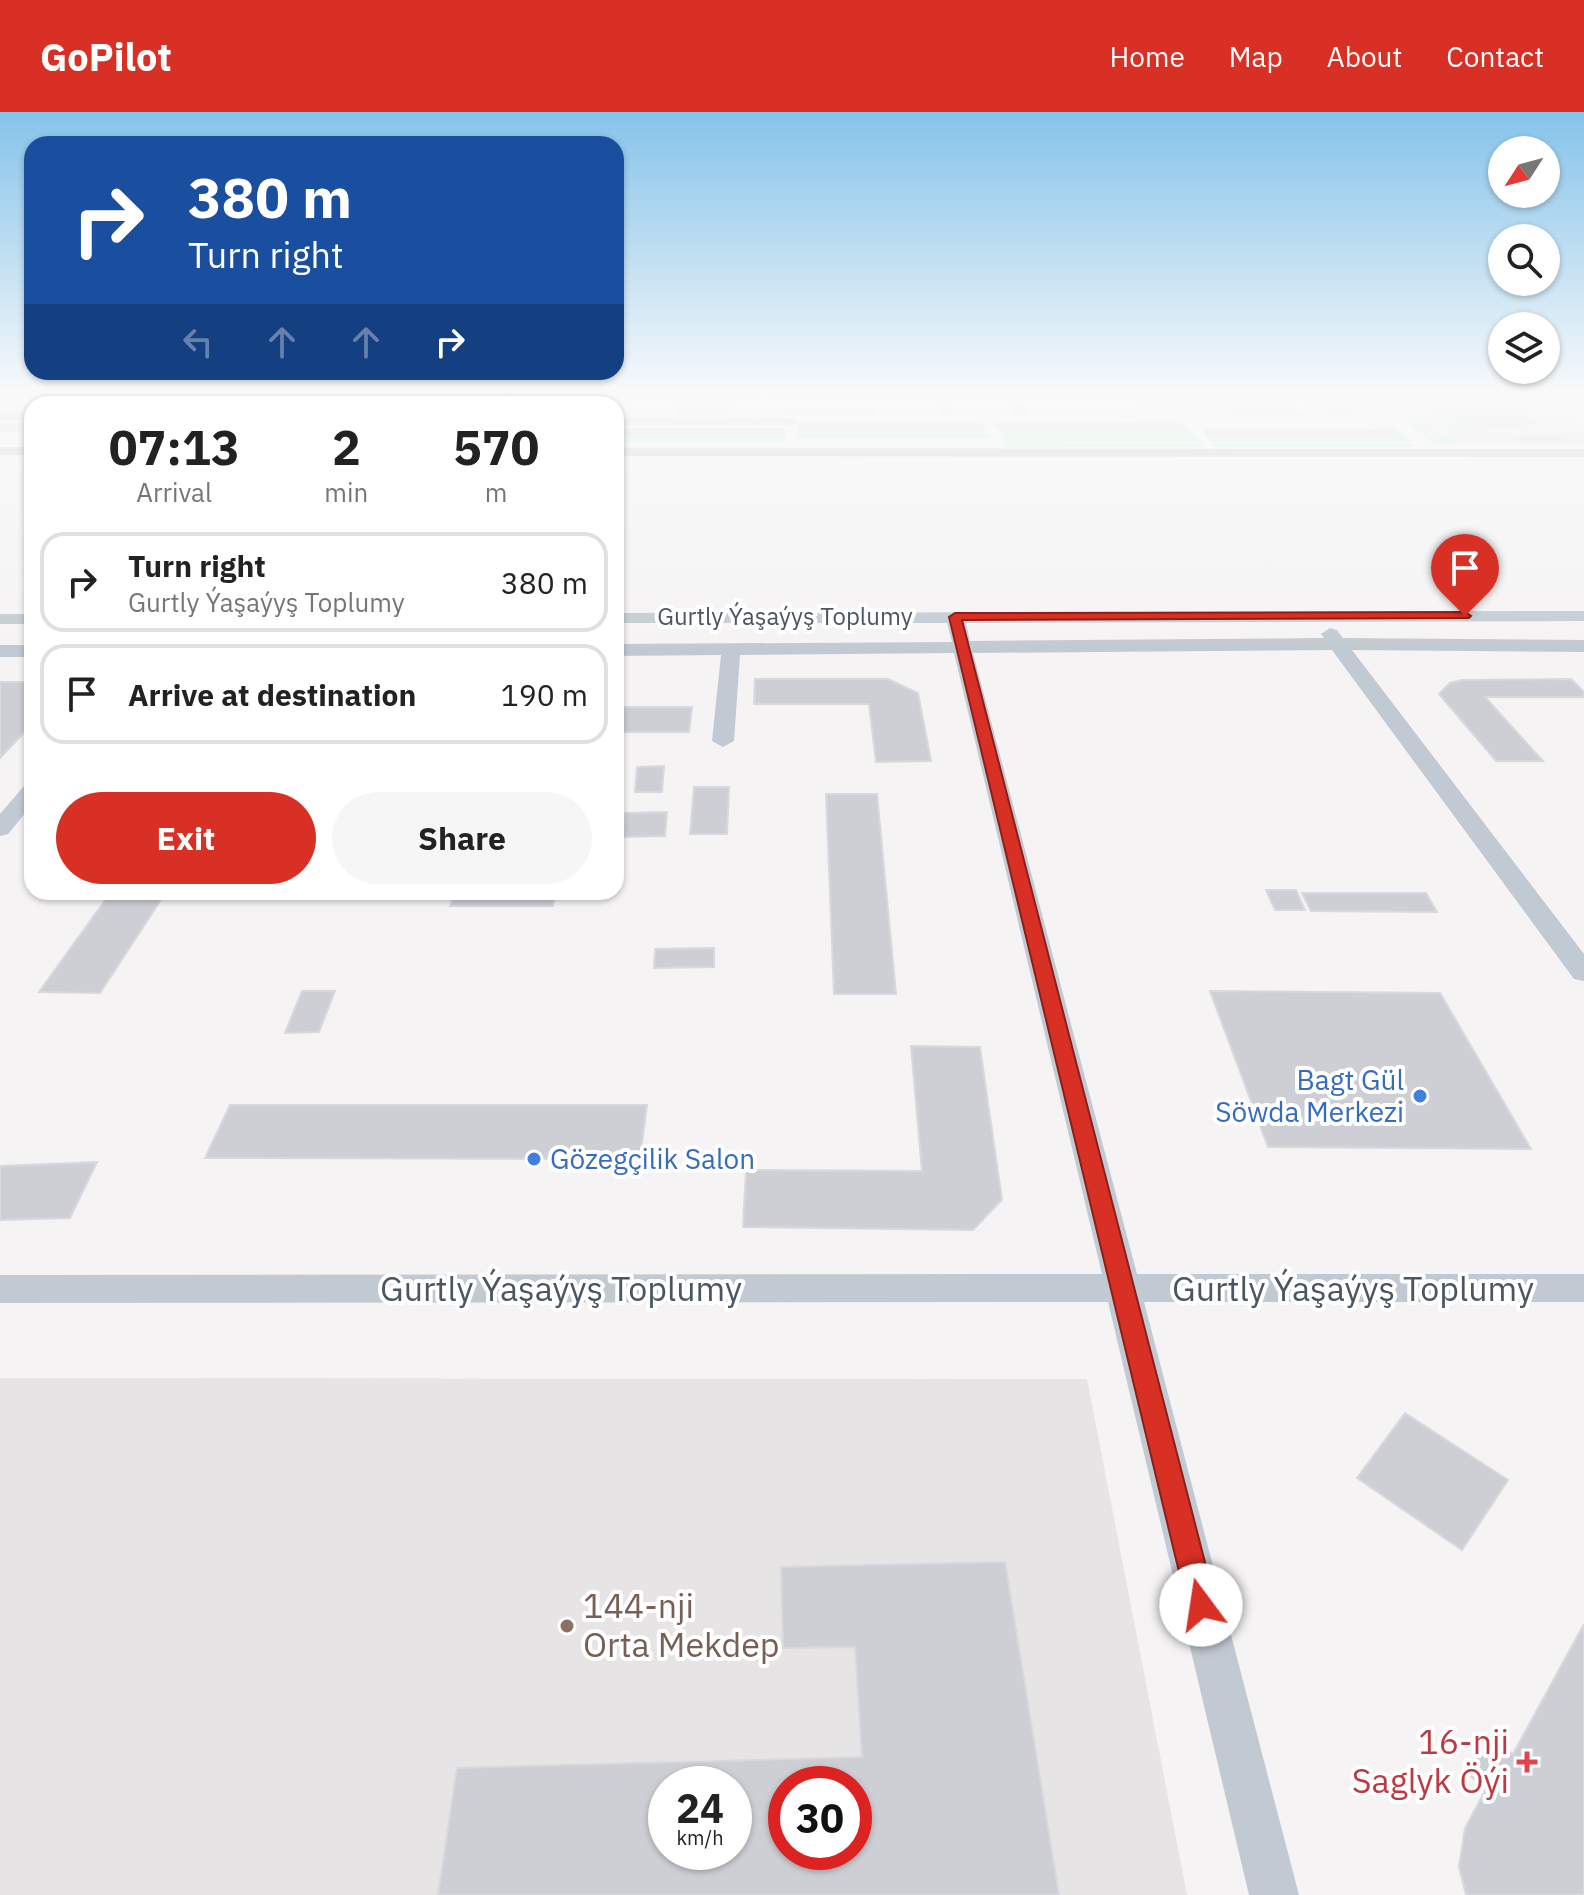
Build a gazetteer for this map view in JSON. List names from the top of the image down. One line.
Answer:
{"streets":{"street":["Gurtly Ýaşaýyş Toplumy"]},"places":{"other":["Bagt Gül Söwda Merkezi","Gözegçilik Salon","144-nji Orta Mekdep"],"health":["16-nji Saglyk Öýi"]},"north":"bottom left","page":{"header":"GoPilot","nav":["Home","Map","About","Contact"],"turn":["380 m","Turn right"],"eta":["07:13","Arrival","2","min","570","m"],"list":[{"name":"Turn right","note":"Gurtly Ýaşaýyş Toplumy","value":"380 m"},{"name":"Arrive at destination","value":"190 m"}],"buttons":["Exit","Share"],"speed":"24 km/h","limit":"30"}}
